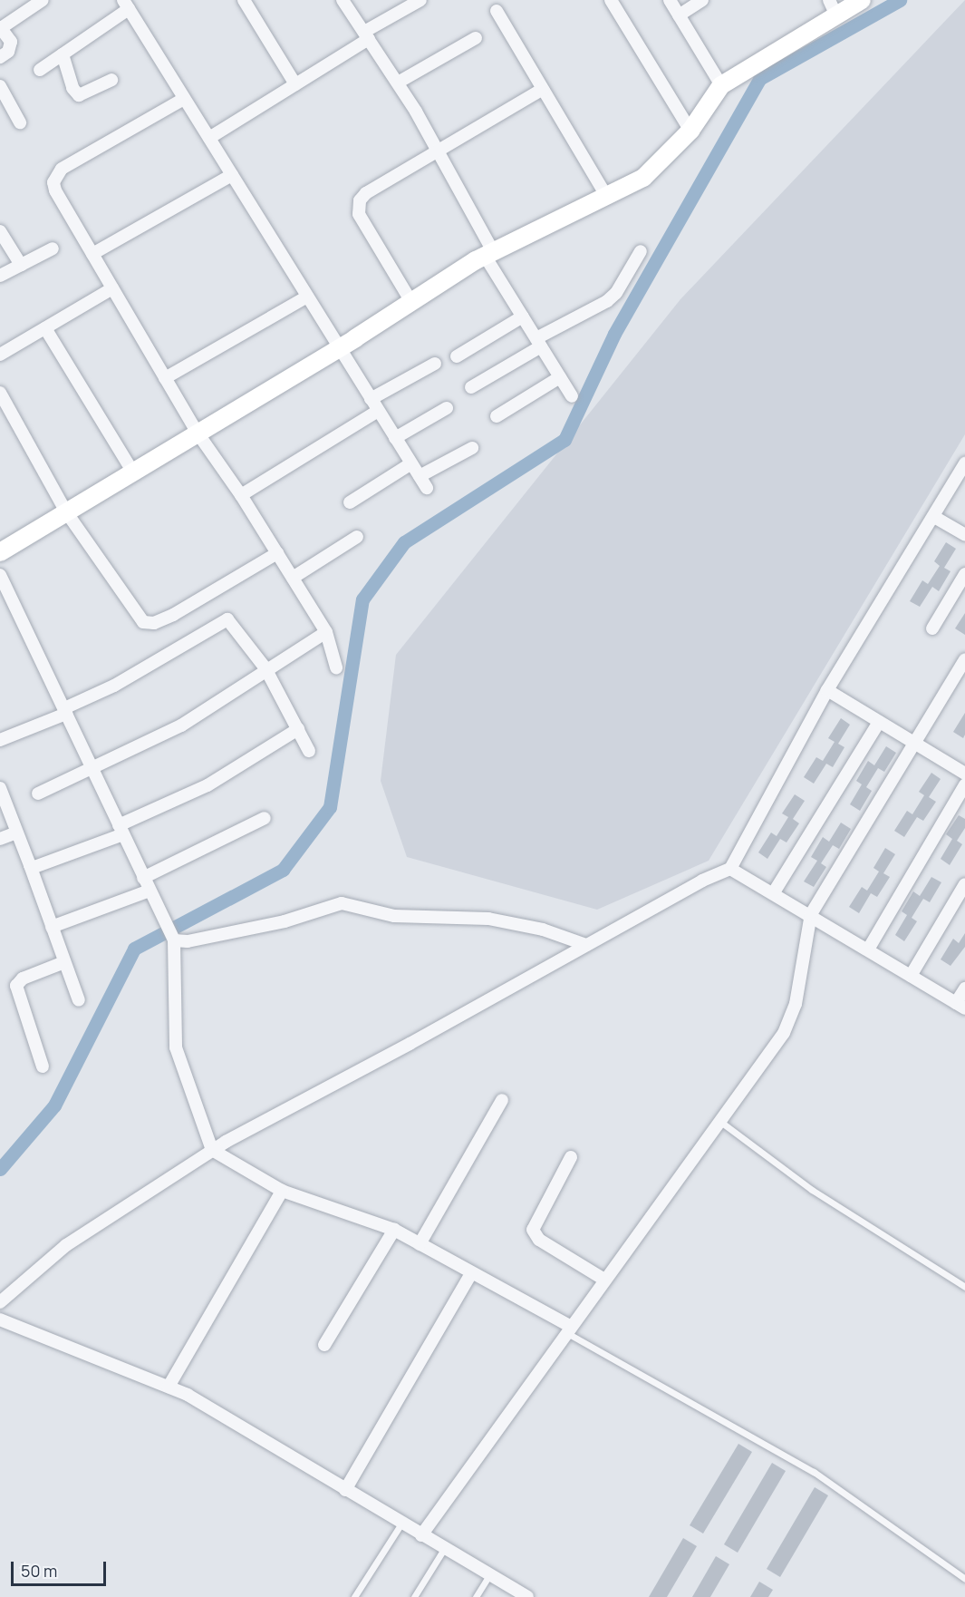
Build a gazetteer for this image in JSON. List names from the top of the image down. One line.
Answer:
{"scale_bar":"50 m"}
